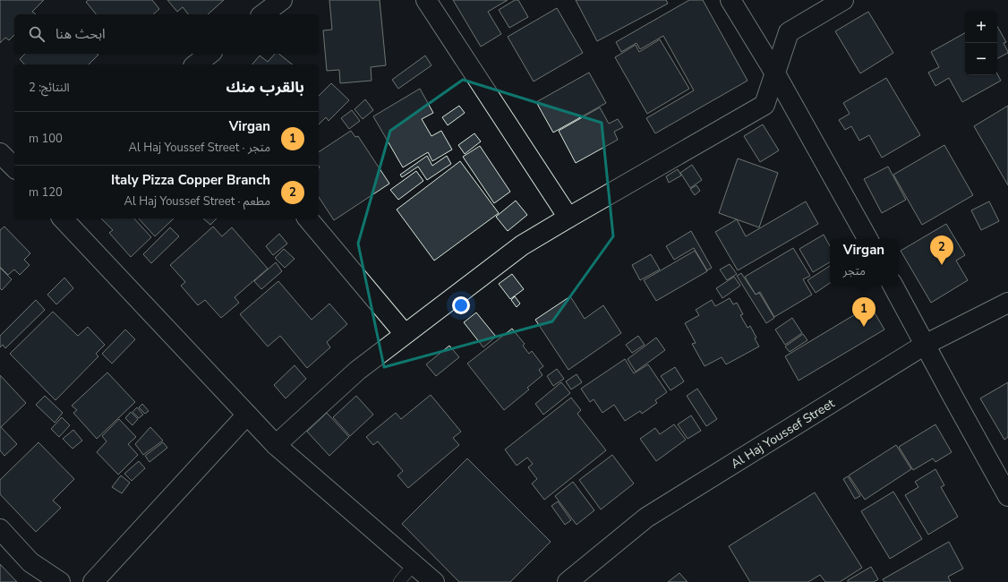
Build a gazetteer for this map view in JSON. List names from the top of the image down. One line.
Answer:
{"streets":{"street":["Al Haj Youssef Street"]},"page":{"map_buttons":["+","−"],"search":"ابحث هنا","heading":["بالقرب منك","النتائج: 2"],"list":[{"mark":"1","name":"Virgan","note":"متجر · Al Haj Youssef Street","value":"100 m"},{"mark":"2","name":"Italy Pizza Copper Branch","note":"مطعم · Al Haj Youssef Street","value":"120 m"}],"pins":["2","1"],"popup":["Virgan","متجر"]}}
